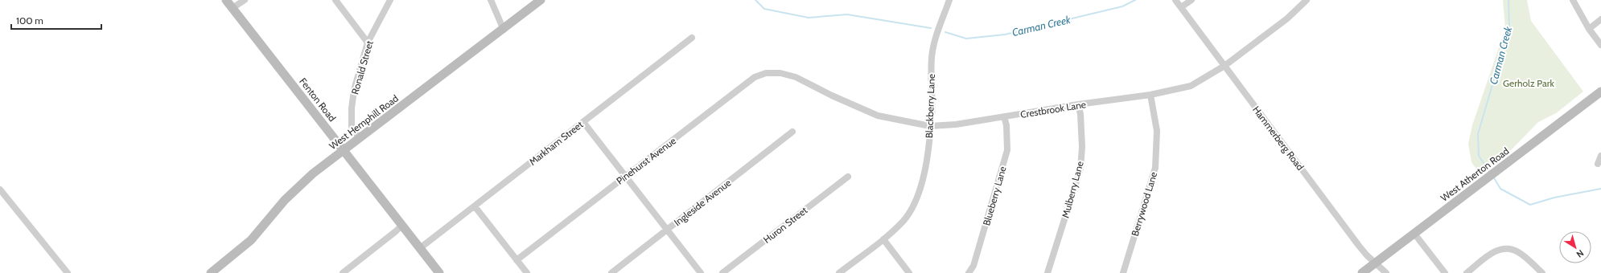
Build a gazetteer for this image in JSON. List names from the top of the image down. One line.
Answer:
{"streets":{"street":["Ronald Street","Fenton Road","Blackberry Lane","Crestbrook Lane","West Hemphill Road","Hammerberg Road","Markham Street","Pinehurst Avenue","West Atherton Road","Mulberry Lane","Blueberry Lane","Ingleside Avenue","Berrywood Lane","Huron Street"]},"crossings":[["Ronald Street","West Hemphill Road"],["Fenton Road","West Hemphill Road"],["Fenton Road","Markham Street"],["Blackberry Lane","Crestbrook Lane"],["Crestbrook Lane","Hammerberg Road"],["Crestbrook Lane","Pinehurst Avenue"],["Crestbrook Lane","Mulberry Lane"],["Crestbrook Lane","Blueberry Lane"],["Crestbrook Lane","Berrywood Lane"],["Hammerberg Road","West Atherton Road"]],"water":["Carman Creek"],"parks":["Gerholz Park"],"scale_bar":"100 m","north":"bottom right"}
